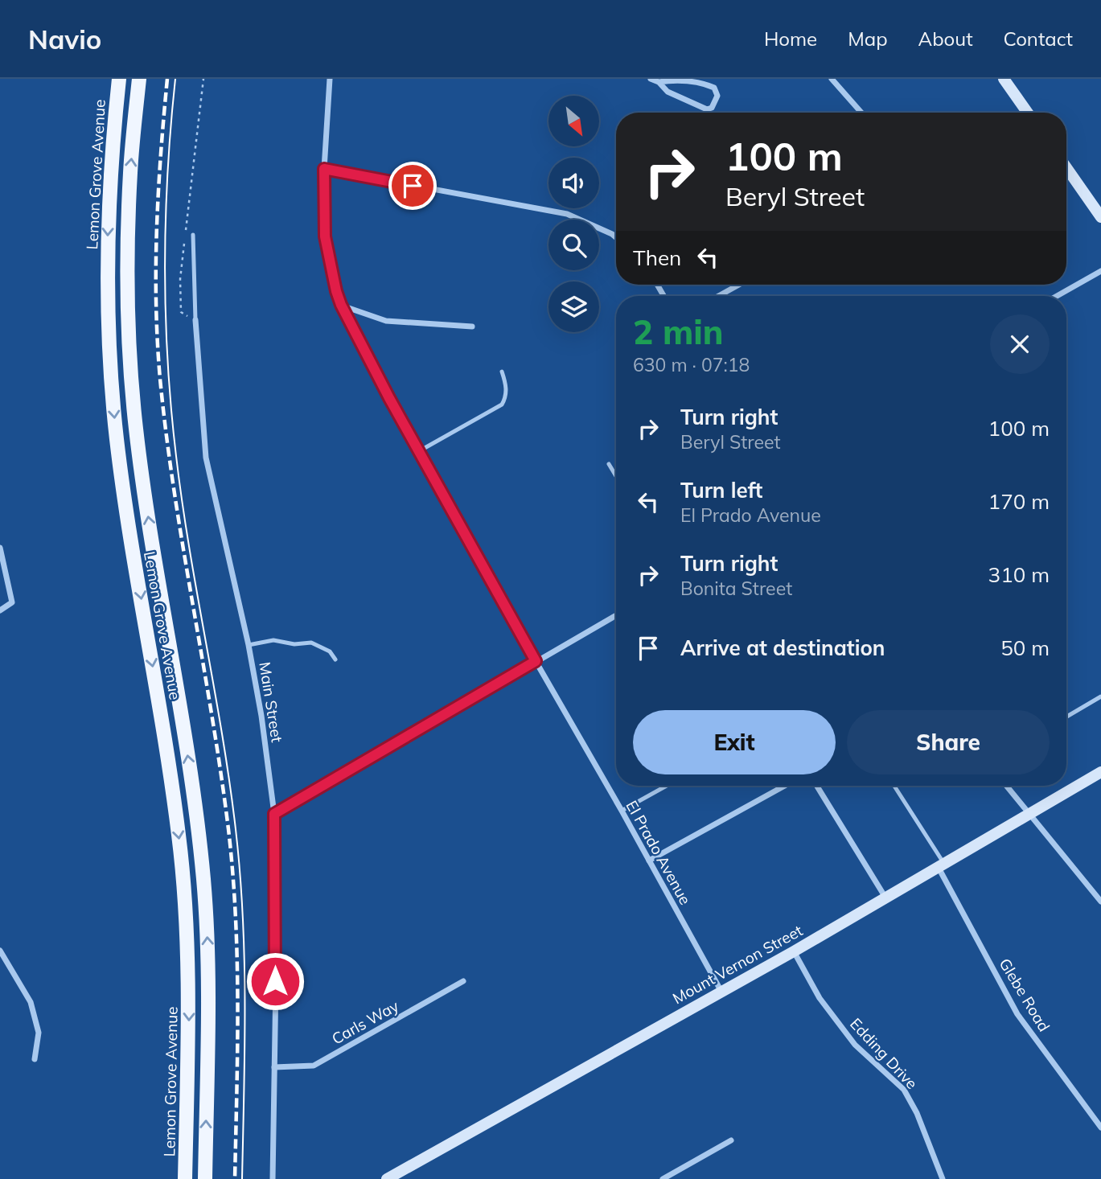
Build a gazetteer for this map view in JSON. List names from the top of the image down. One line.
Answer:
{"streets":{"main road":["Lemon Grove Avenue"],"street":["Main Street","El Prado Avenue","Mount Vernon Street","Glebe Road","Carls Way","Edding Drive"]},"crossings":[["Main Street","Carls Way"],["El Prado Avenue","Mount Vernon Street"],["Mount Vernon Street","Glebe Road"],["Mount Vernon Street","Edding Drive"]],"north":"bottom right","page":{"header":"Navio","nav":["Home","Map","About","Contact"],"turn":["100 m","Beryl Street"],"then":"Then","heading":["2 min","630 m · 07:18"],"list":[{"name":"Turn right","note":"Beryl Street","value":"100 m"},{"name":"Turn left","note":"El Prado Avenue","value":"170 m"},{"name":"Turn right","note":"Bonita Street","value":"310 m"},{"name":"Arrive at destination","value":"50 m"}],"buttons":["Exit","Share"]}}
